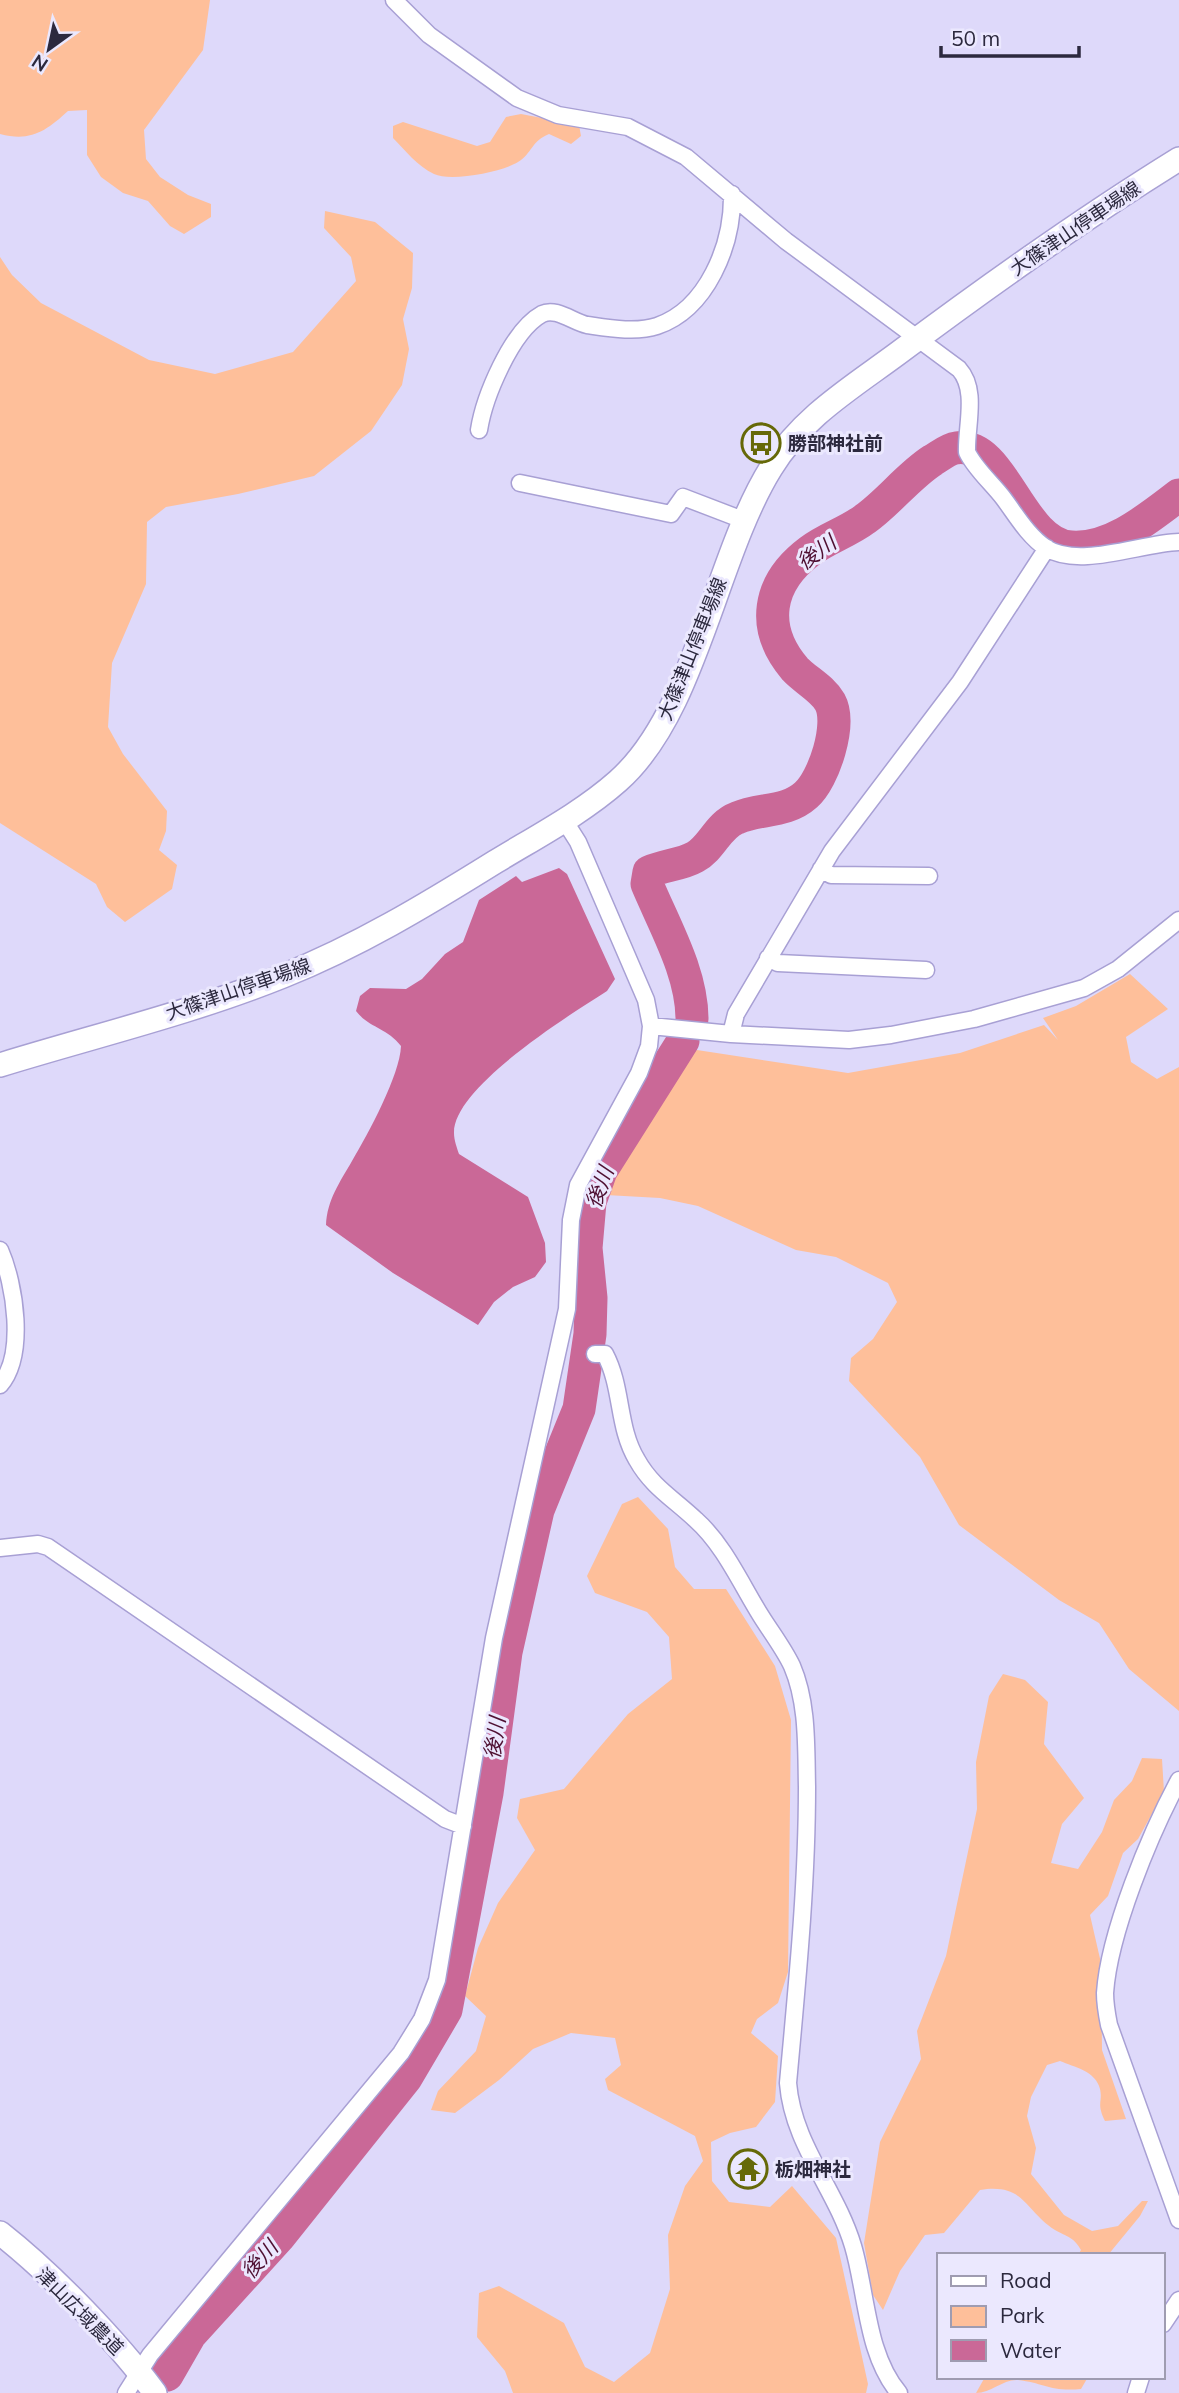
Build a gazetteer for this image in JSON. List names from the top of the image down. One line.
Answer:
{"streets":{"main road":["大篠津山停車場線","津山広域農道"]},"water":["後川"],"places":{"bus stop":["勝部神社前"],"temple":["栃畑神社"]},"legend":["Road","Park","Water"],"scale_bar":"50 m","north":"bottom left"}
